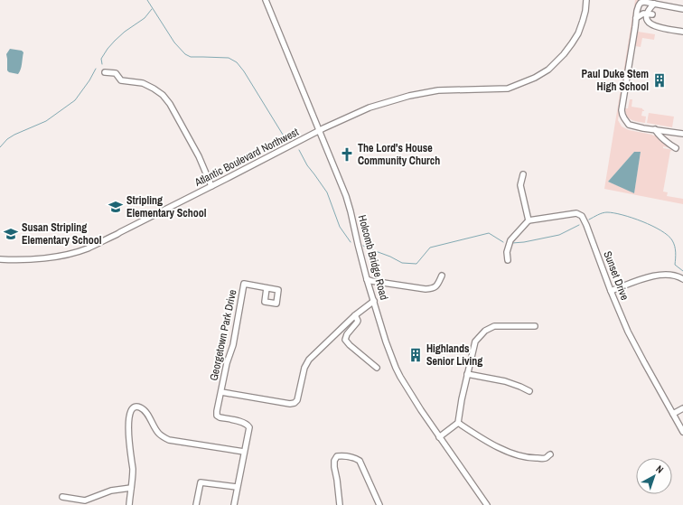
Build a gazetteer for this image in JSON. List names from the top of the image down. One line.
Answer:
{"streets":{"street":["Atlantic Boulevard Northwest","Holcomb Bridge Road","Sunset Drive","Georgetown Park Drive"]},"crossings":[["Atlantic Boulevard Northwest","Holcomb Bridge Road"]],"places":{"building":["Paul Duke Stem High School","Highlands Senior Living"],"church":["The Lord's House Community Church"],"school or university":["Stripling Elementary School","Susan Stripling Elementary School"]},"north":"top right"}
